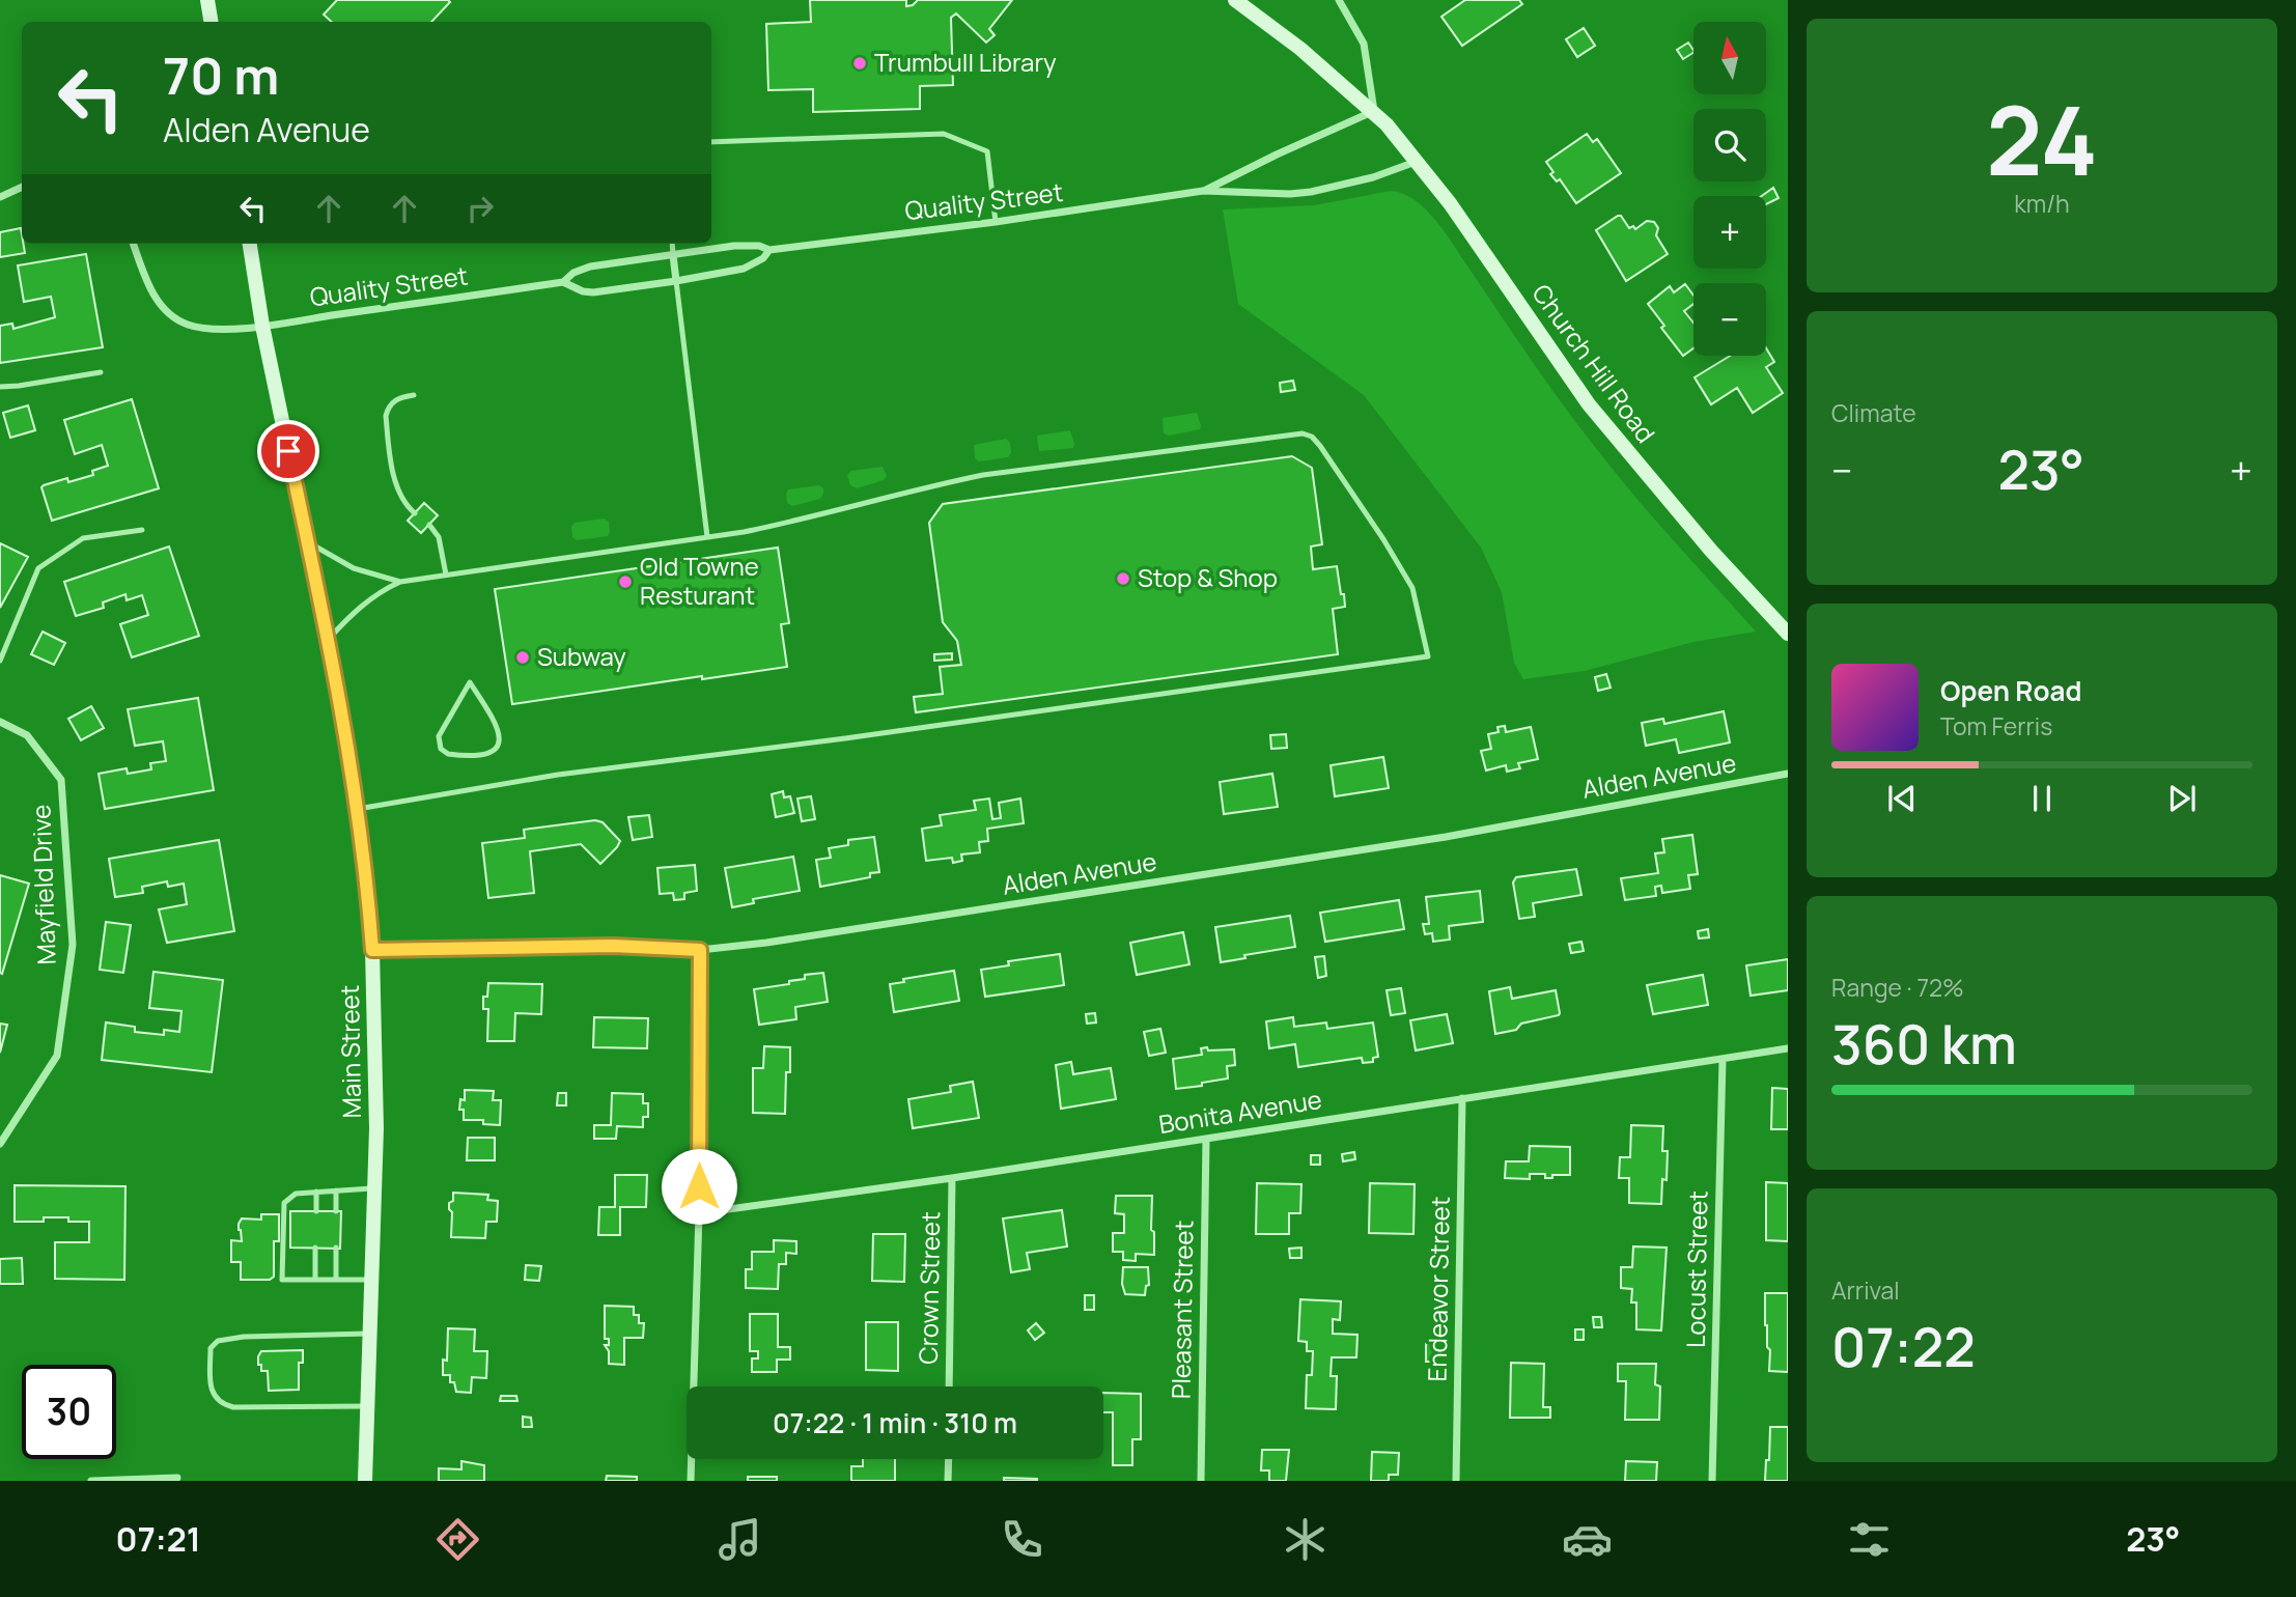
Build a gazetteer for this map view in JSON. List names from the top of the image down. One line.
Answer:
{"streets":{"main road":["Church Hill Road","Main Street"],"street":["Quality Street","Alden Avenue","Mayfield Drive","Bonita Avenue","Locust Street","Crown Street","Endeavor Street","Pleasant Street"]},"crossings":[["Quality Street","Church Hill Road"],["Quality Street","Main Street"],["Alden Avenue","Main Street"],["Bonita Avenue","Locust Street"],["Bonita Avenue","Crown Street"],["Bonita Avenue","Endeavor Street"],["Bonita Avenue","Pleasant Street"]],"places":["Trumbull Library","Stop & Shop","Old Towne Resturant","Subway"],"north":"top","page":{"tile":[["24","km/h"],"Climate",["Range · 72%","360 km"],["Arrival","07:22"]],"map_buttons":["+","−"],"turn":["70 m","Alden Avenue"],"heat":["−","23°","+"],"song":["Open Road","Tom Ferris"],"limit":"30","trip":"07:22 · 1 min · 310 m","tabs":["07:21","23°"]}}
